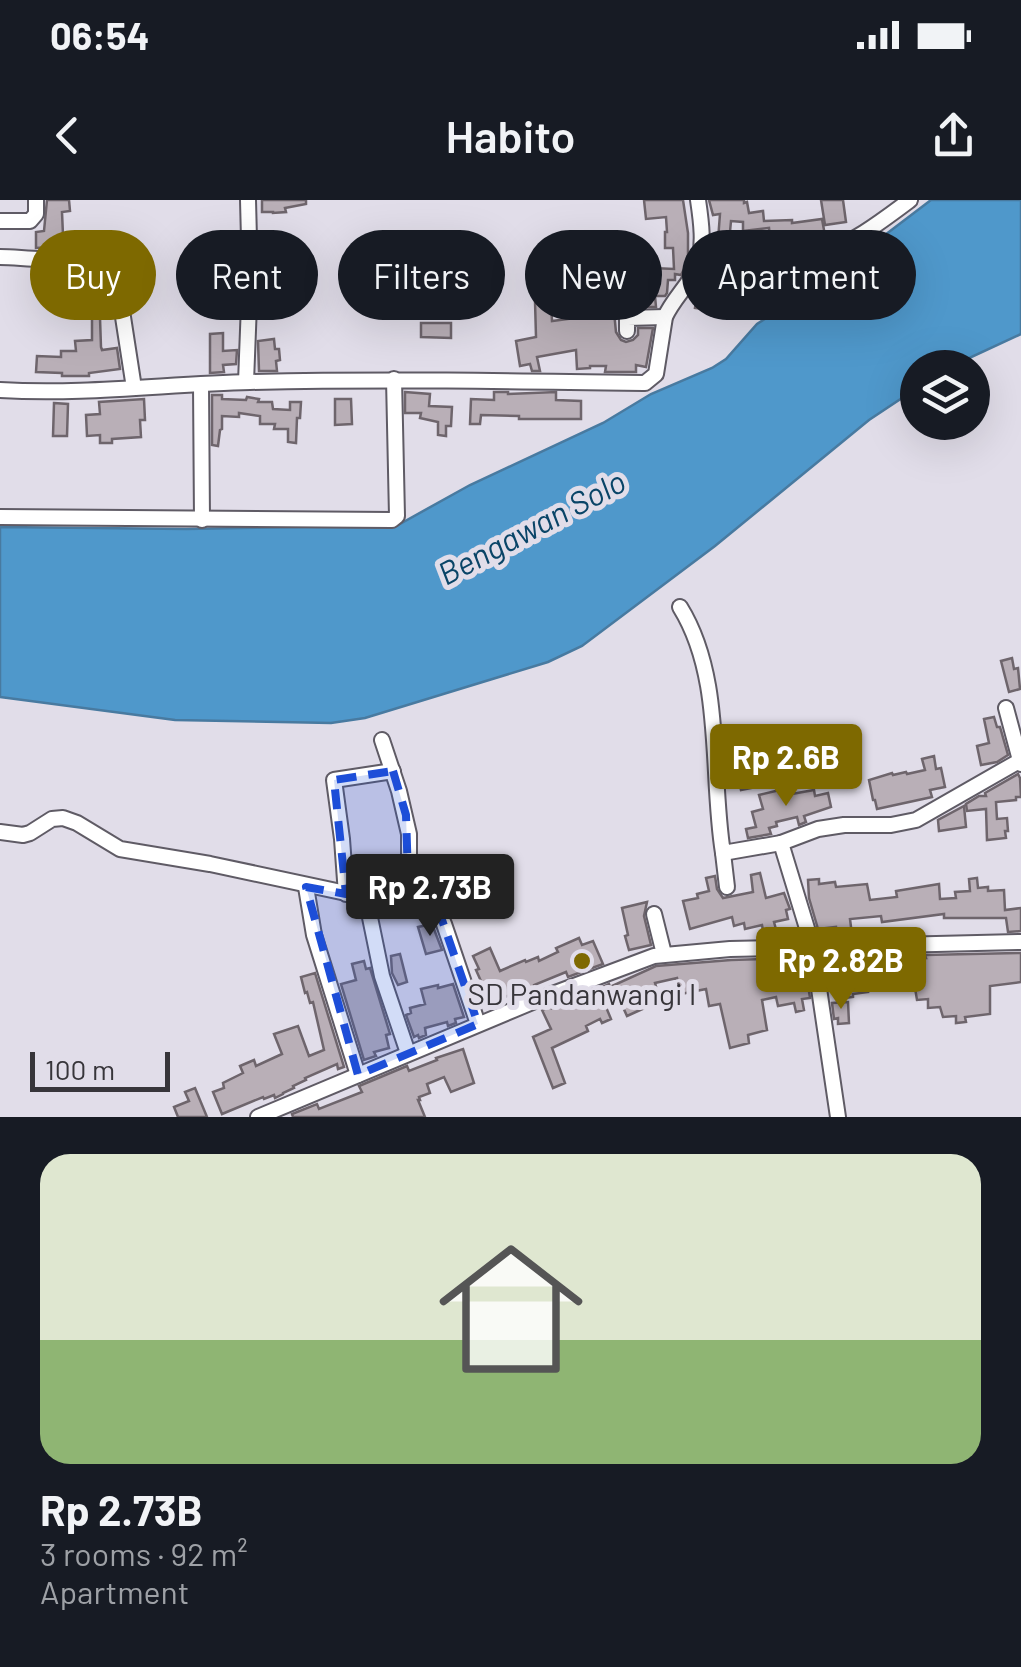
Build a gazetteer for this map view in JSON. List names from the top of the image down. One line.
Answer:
{"water":["Bengawan Solo"],"places":["SD Pandanwangi I"],"scale_bar":"100 m","page":{"status":"06:54","header":"Habito","chip":["Buy","Rent","Filters","New","Apartment"],"price":["Rp 2.6B","Rp 2.73B","Rp 2.82B"],"scale":"100 m","list":[{"name":"Rp 2.73B","note":"3 rooms · 92 m² · Apartment"}]}}
